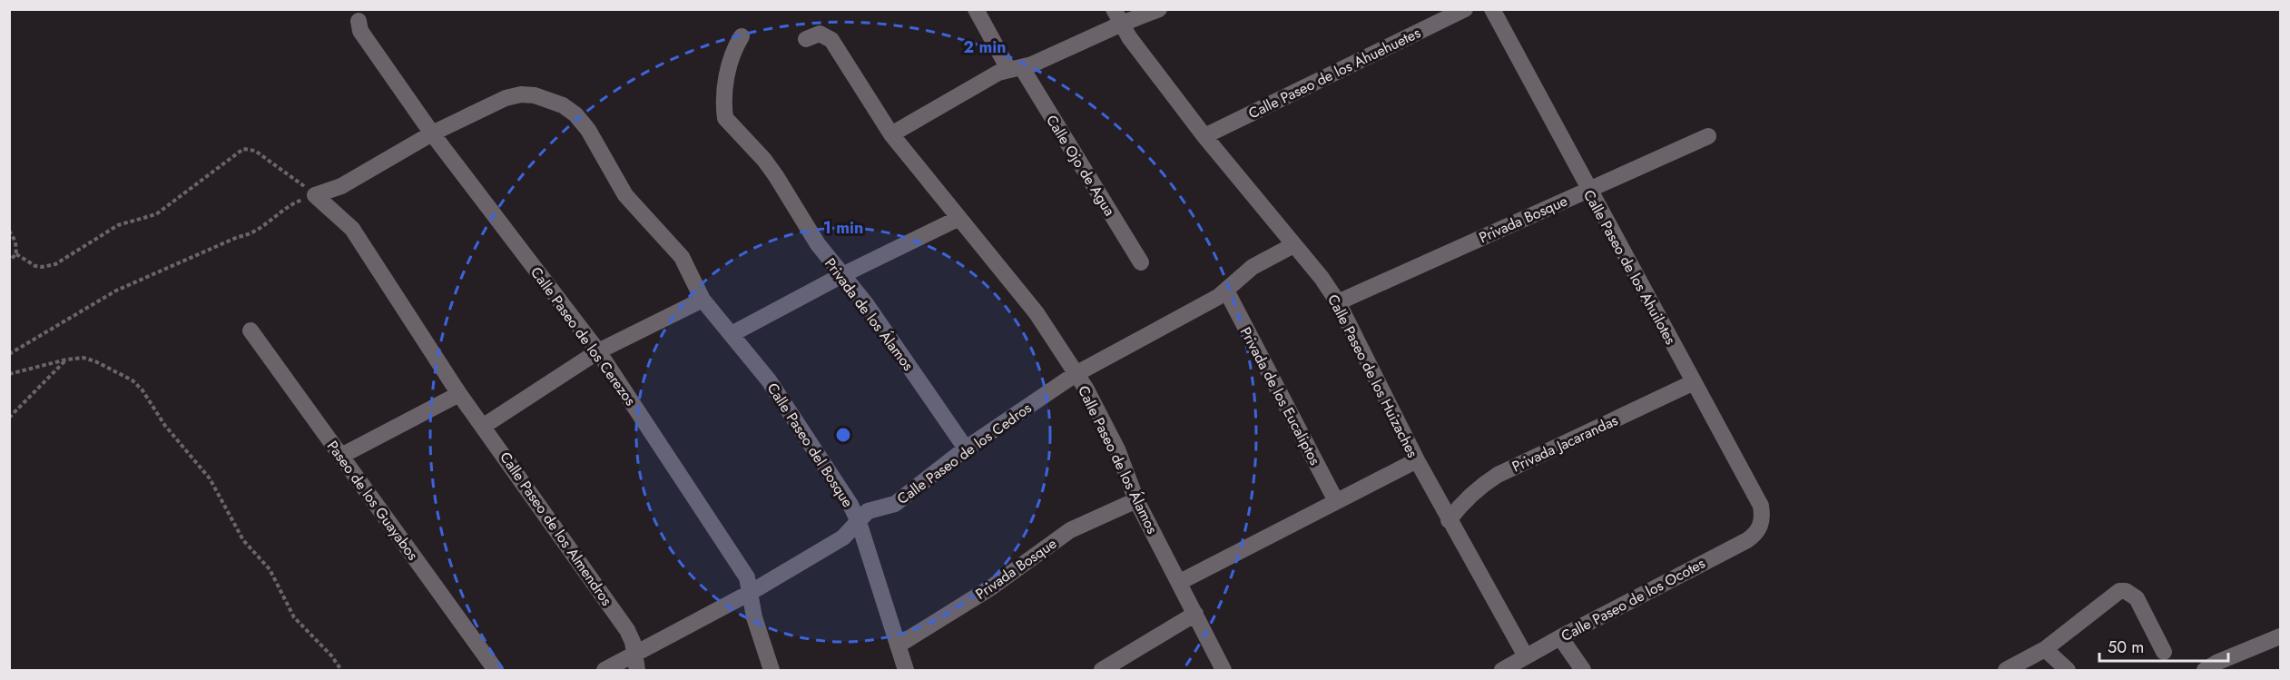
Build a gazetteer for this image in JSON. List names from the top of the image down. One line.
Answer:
{"streets":{"street":["Calle Paseo de los Ahuehuetes","Calle Ojo de Agua","Privada Bosque","Calle Paseo de los Ahuilotes","Privada de los Álamos","Calle Paseo de los Cerezos","Calle Paseo de los Huizaches","Privada de los Eucaliptos","Privada Jacarandas","Calle Paseo del Bosque","Calle Paseo de los Cedros","Calle Paseo de los Álamos","Paseo de los Guayabos","Calle Paseo de los Almendros","Calle Paseo de los Ocotes"]},"crossings":[["Calle Paseo de los Ahuehuetes","Calle Paseo de los Huizaches"],["Privada Bosque","Calle Paseo de los Ahuilotes"],["Privada Bosque","Calle Paseo de los Huizaches"],["Privada Bosque","Calle Paseo del Bosque"],["Privada Bosque","Calle Paseo de los Álamos"],["Calle Paseo de los Ahuilotes","Privada Jacarandas"],["Calle Paseo de los Ahuilotes","Calle Paseo de los Ocotes"],["Privada de los Álamos","Calle Paseo de los Cedros"],["Calle Paseo de los Cerezos","Calle Paseo del Bosque"],["Calle Paseo de los Cerezos","Calle Paseo de los Cedros"],["Calle Paseo de los Huizaches","Privada Jacarandas"],["Calle Paseo de los Huizaches","Calle Paseo de los Cedros"],["Calle Paseo de los Huizaches","Calle Paseo de los Ocotes"],["Privada de los Eucaliptos","Calle Paseo de los Cedros"],["Calle Paseo del Bosque","Calle Paseo de los Cedros"],["Calle Paseo del Bosque","Calle Paseo de los Almendros"],["Calle Paseo de los Cedros","Calle Paseo de los Álamos"],["Calle Paseo de los Cedros","Calle Paseo de los Almendros"]],"scale_bar":"50 m","rings":["2 min","1 min"]}
